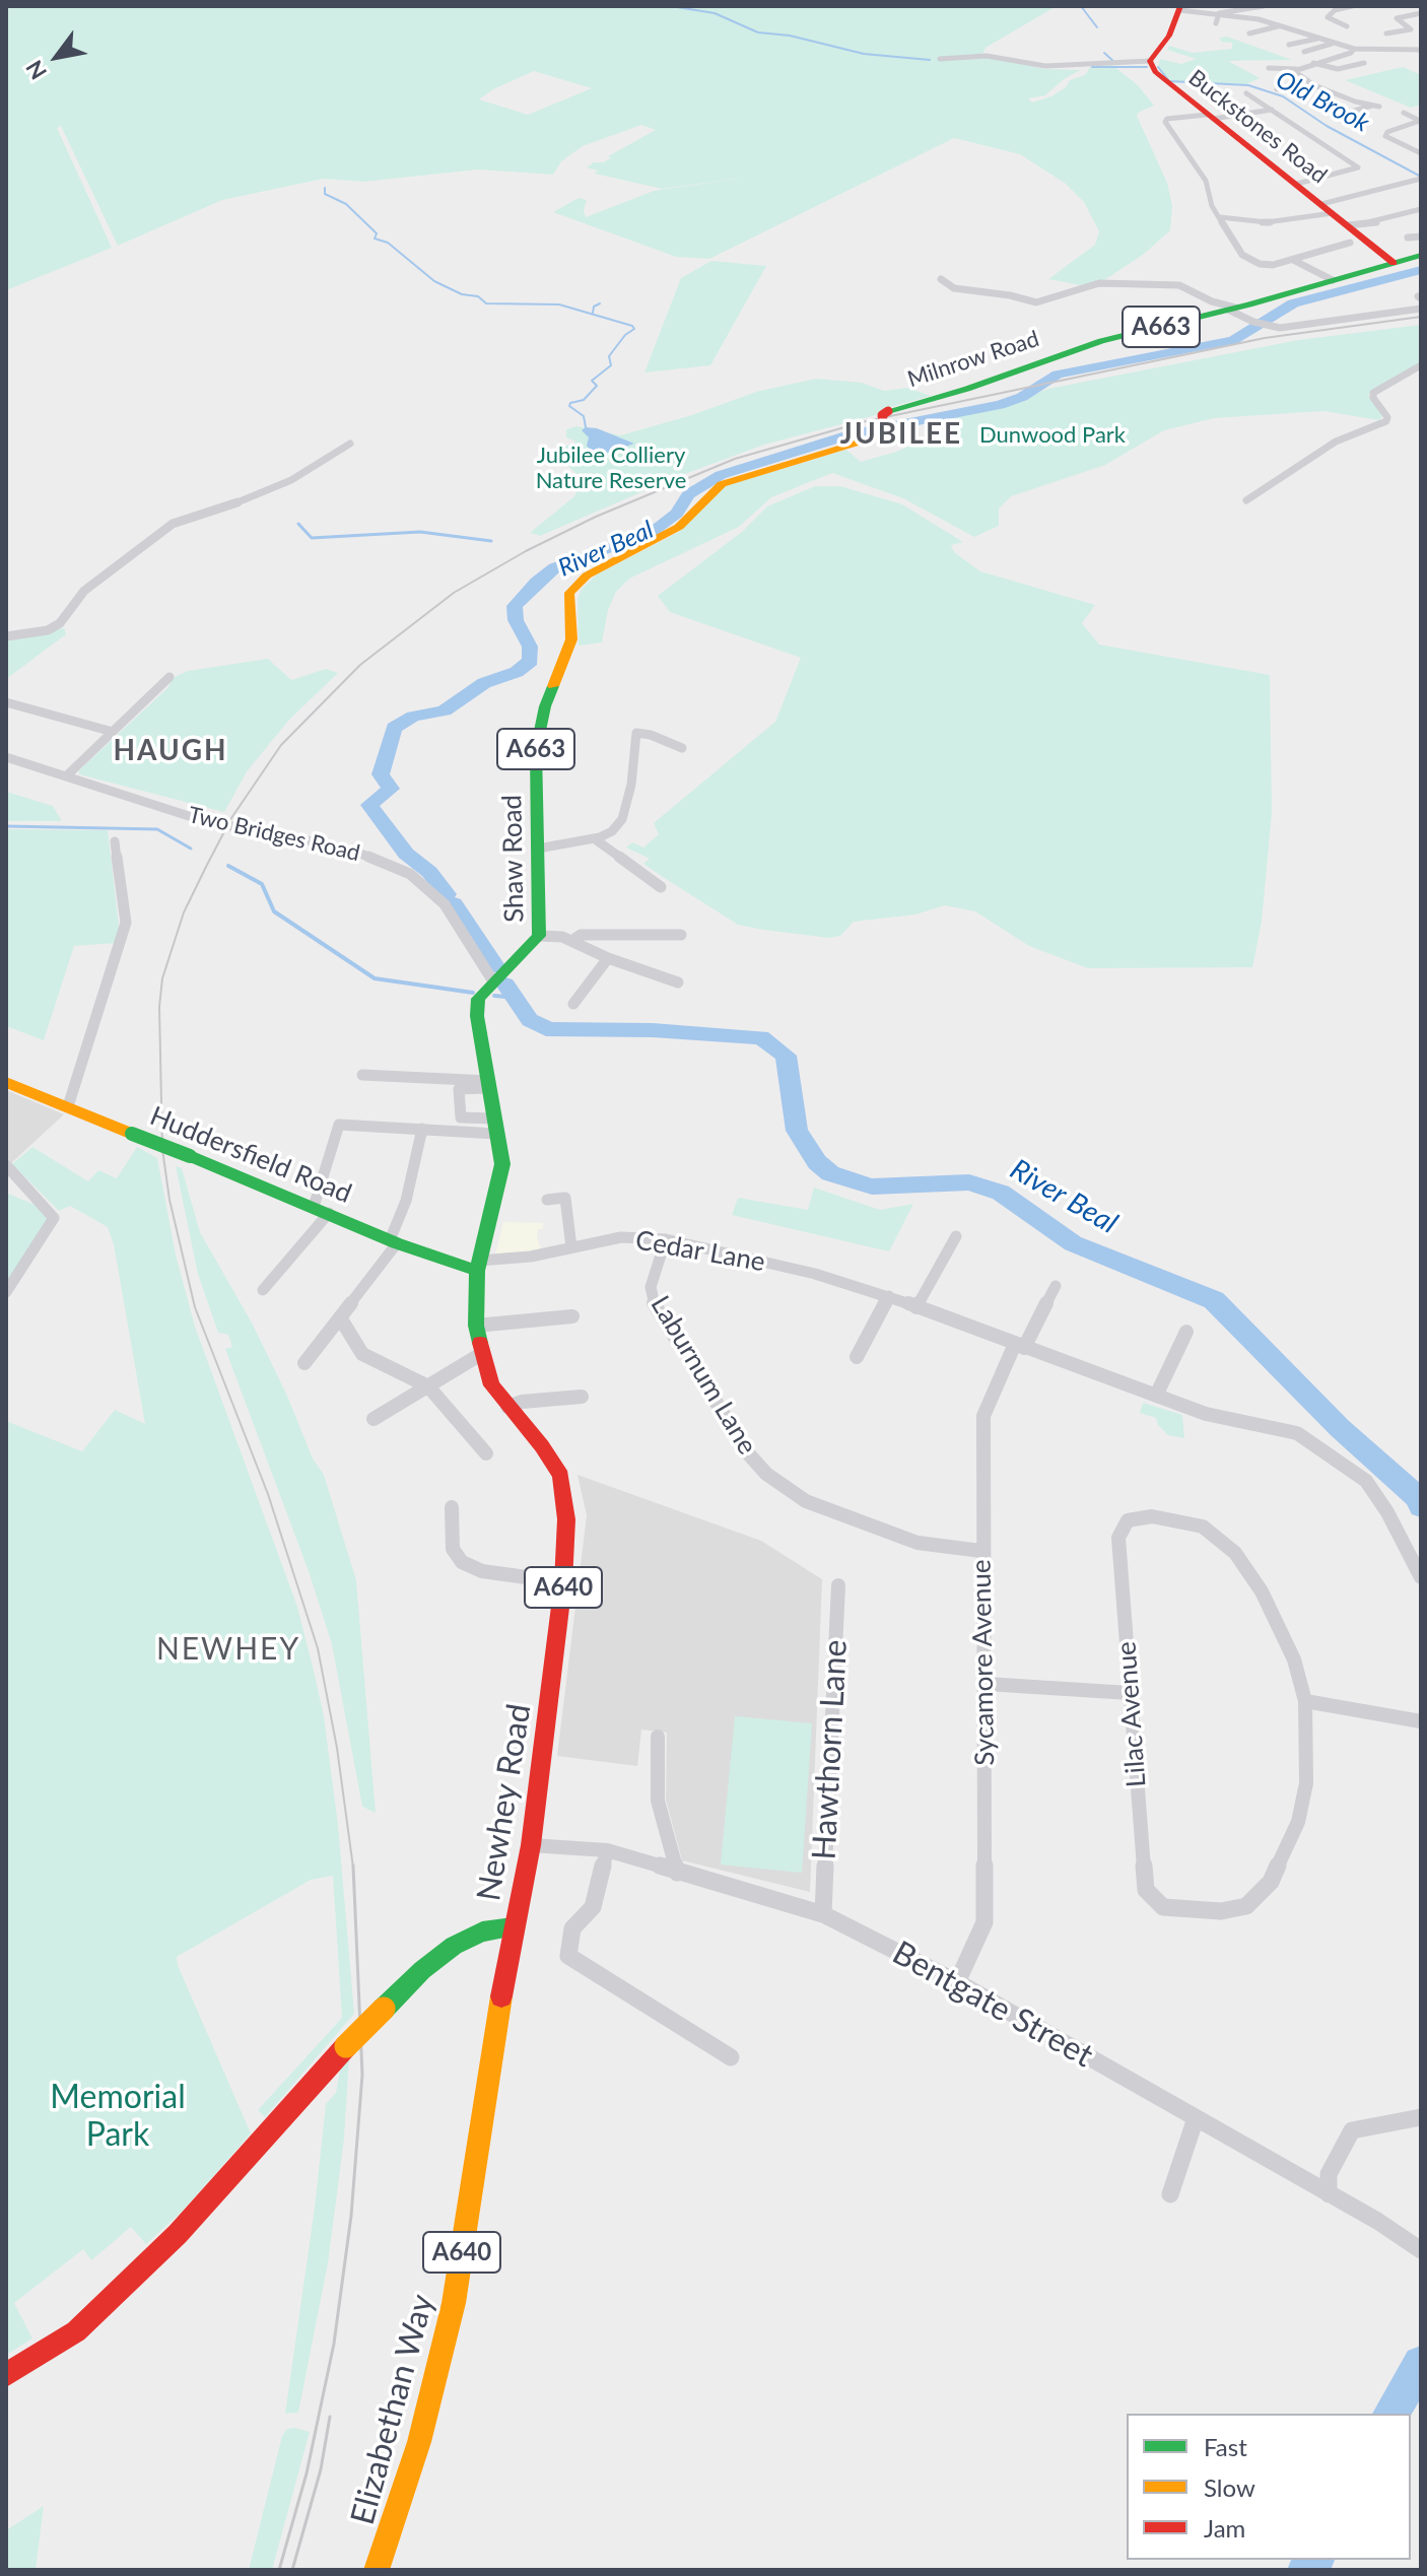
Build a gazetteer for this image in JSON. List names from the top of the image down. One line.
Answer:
{"streets":{"main road":["Buckstones Road","A663","Milnrow Road","Shaw Road","Huddersfield Road","A640","Newhey Road","Elizabethan Way"],"street":["Two Bridges Road","Cedar Lane","Laburnum Lane","Sycamore Avenue","Lilac Avenue","Hawthorn Lane","Bentgate Street"]},"crossings":[["Buckstones Road","Milnrow Road"],["Milnrow Road","Shaw Road"],["Two Bridges Road","Shaw Road"],["Shaw Road","Huddersfield Road"],["Shaw Road","Cedar Lane"],["Shaw Road","Newhey Road"],["Huddersfield Road","Cedar Lane"],["Huddersfield Road","Newhey Road"],["Cedar Lane","Laburnum Lane"],["Cedar Lane","Sycamore Avenue"],["Cedar Lane","Newhey Road"],["Laburnum Lane","Sycamore Avenue"],["Sycamore Avenue","Bentgate Street"],["Hawthorn Lane","Bentgate Street"],["Newhey Road","Bentgate Street"],["Newhey Road","Elizabethan Way"]],"districts":["JUBILEE","HAUGH","NEWHEY"],"water":["Old Brook","River Beal"],"parks":["Dunwood Park","Jubilee Colliery Nature Reserve","Memorial Park"],"legend":["Fast","Slow","Jam"],"north":"bottom left"}
